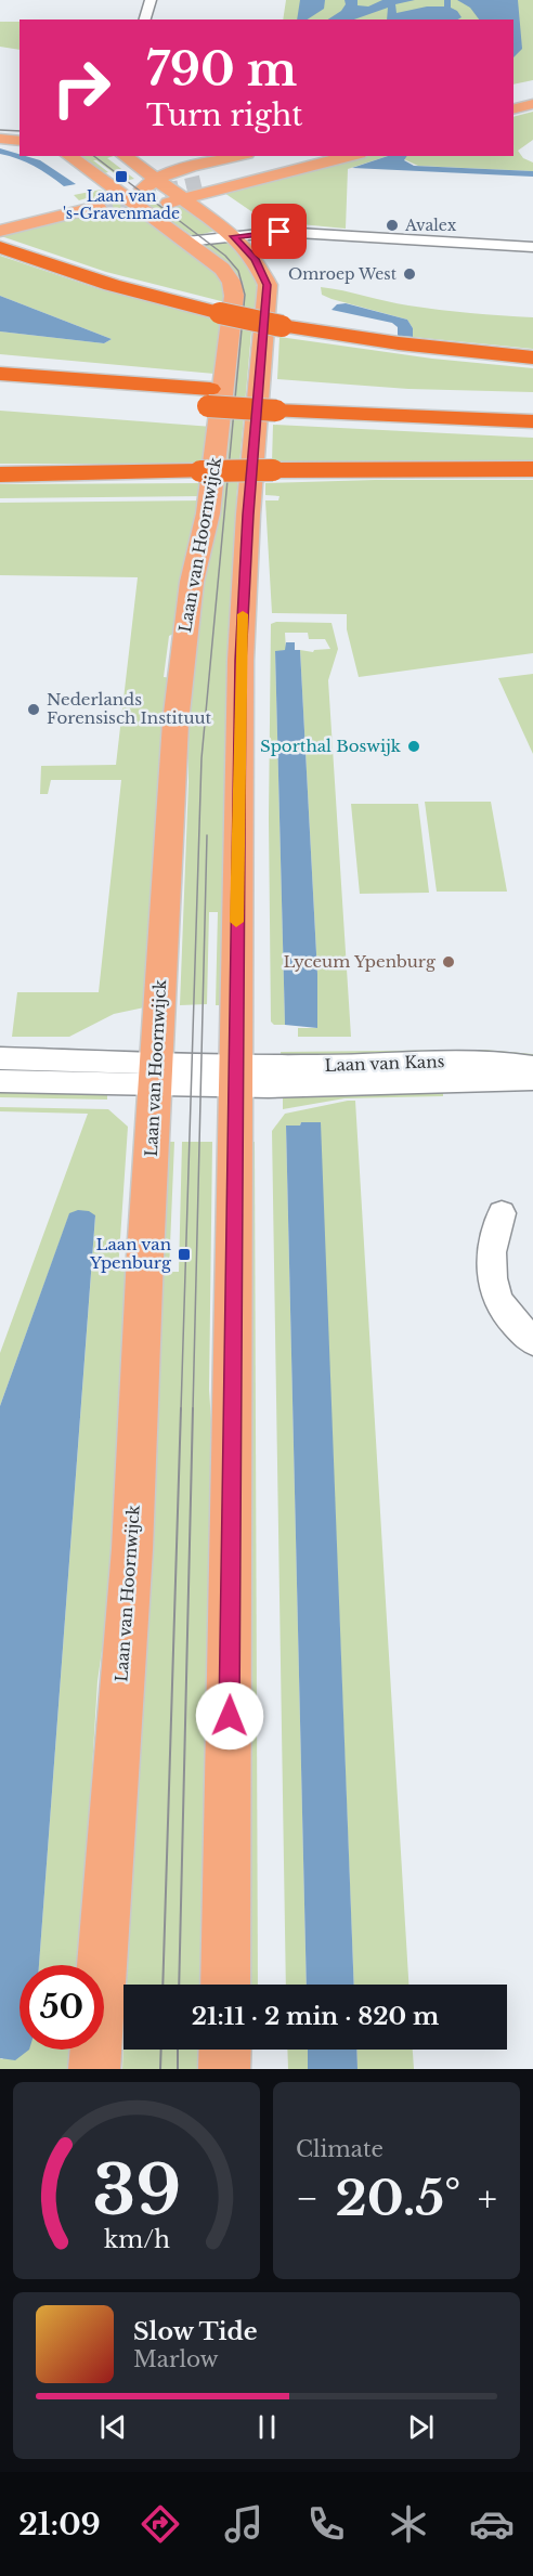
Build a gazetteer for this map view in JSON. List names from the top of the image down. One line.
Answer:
{"streets":{"main road":["Laan van Hoornwijck"],"street":["Laan van Kans"]},"places":{"transit":["Laan van 's-Gravenmade","Laan van Ypenburg"],"other":["Avalex","Omroep West","Nederlands Forensisch Instituut","Sporthal Boswijk","Lyceum Ypenburg"]},"page":{"turn":["790 m","Turn right"],"limit":"50","trip":"21:11 · 2 min · 820 m","tile":"Climate","heat":["−","20.5°","+"],"song":["Slow Tide","Marlow"],"tabs":"21:09","gauge":["39","km/h"]}}
